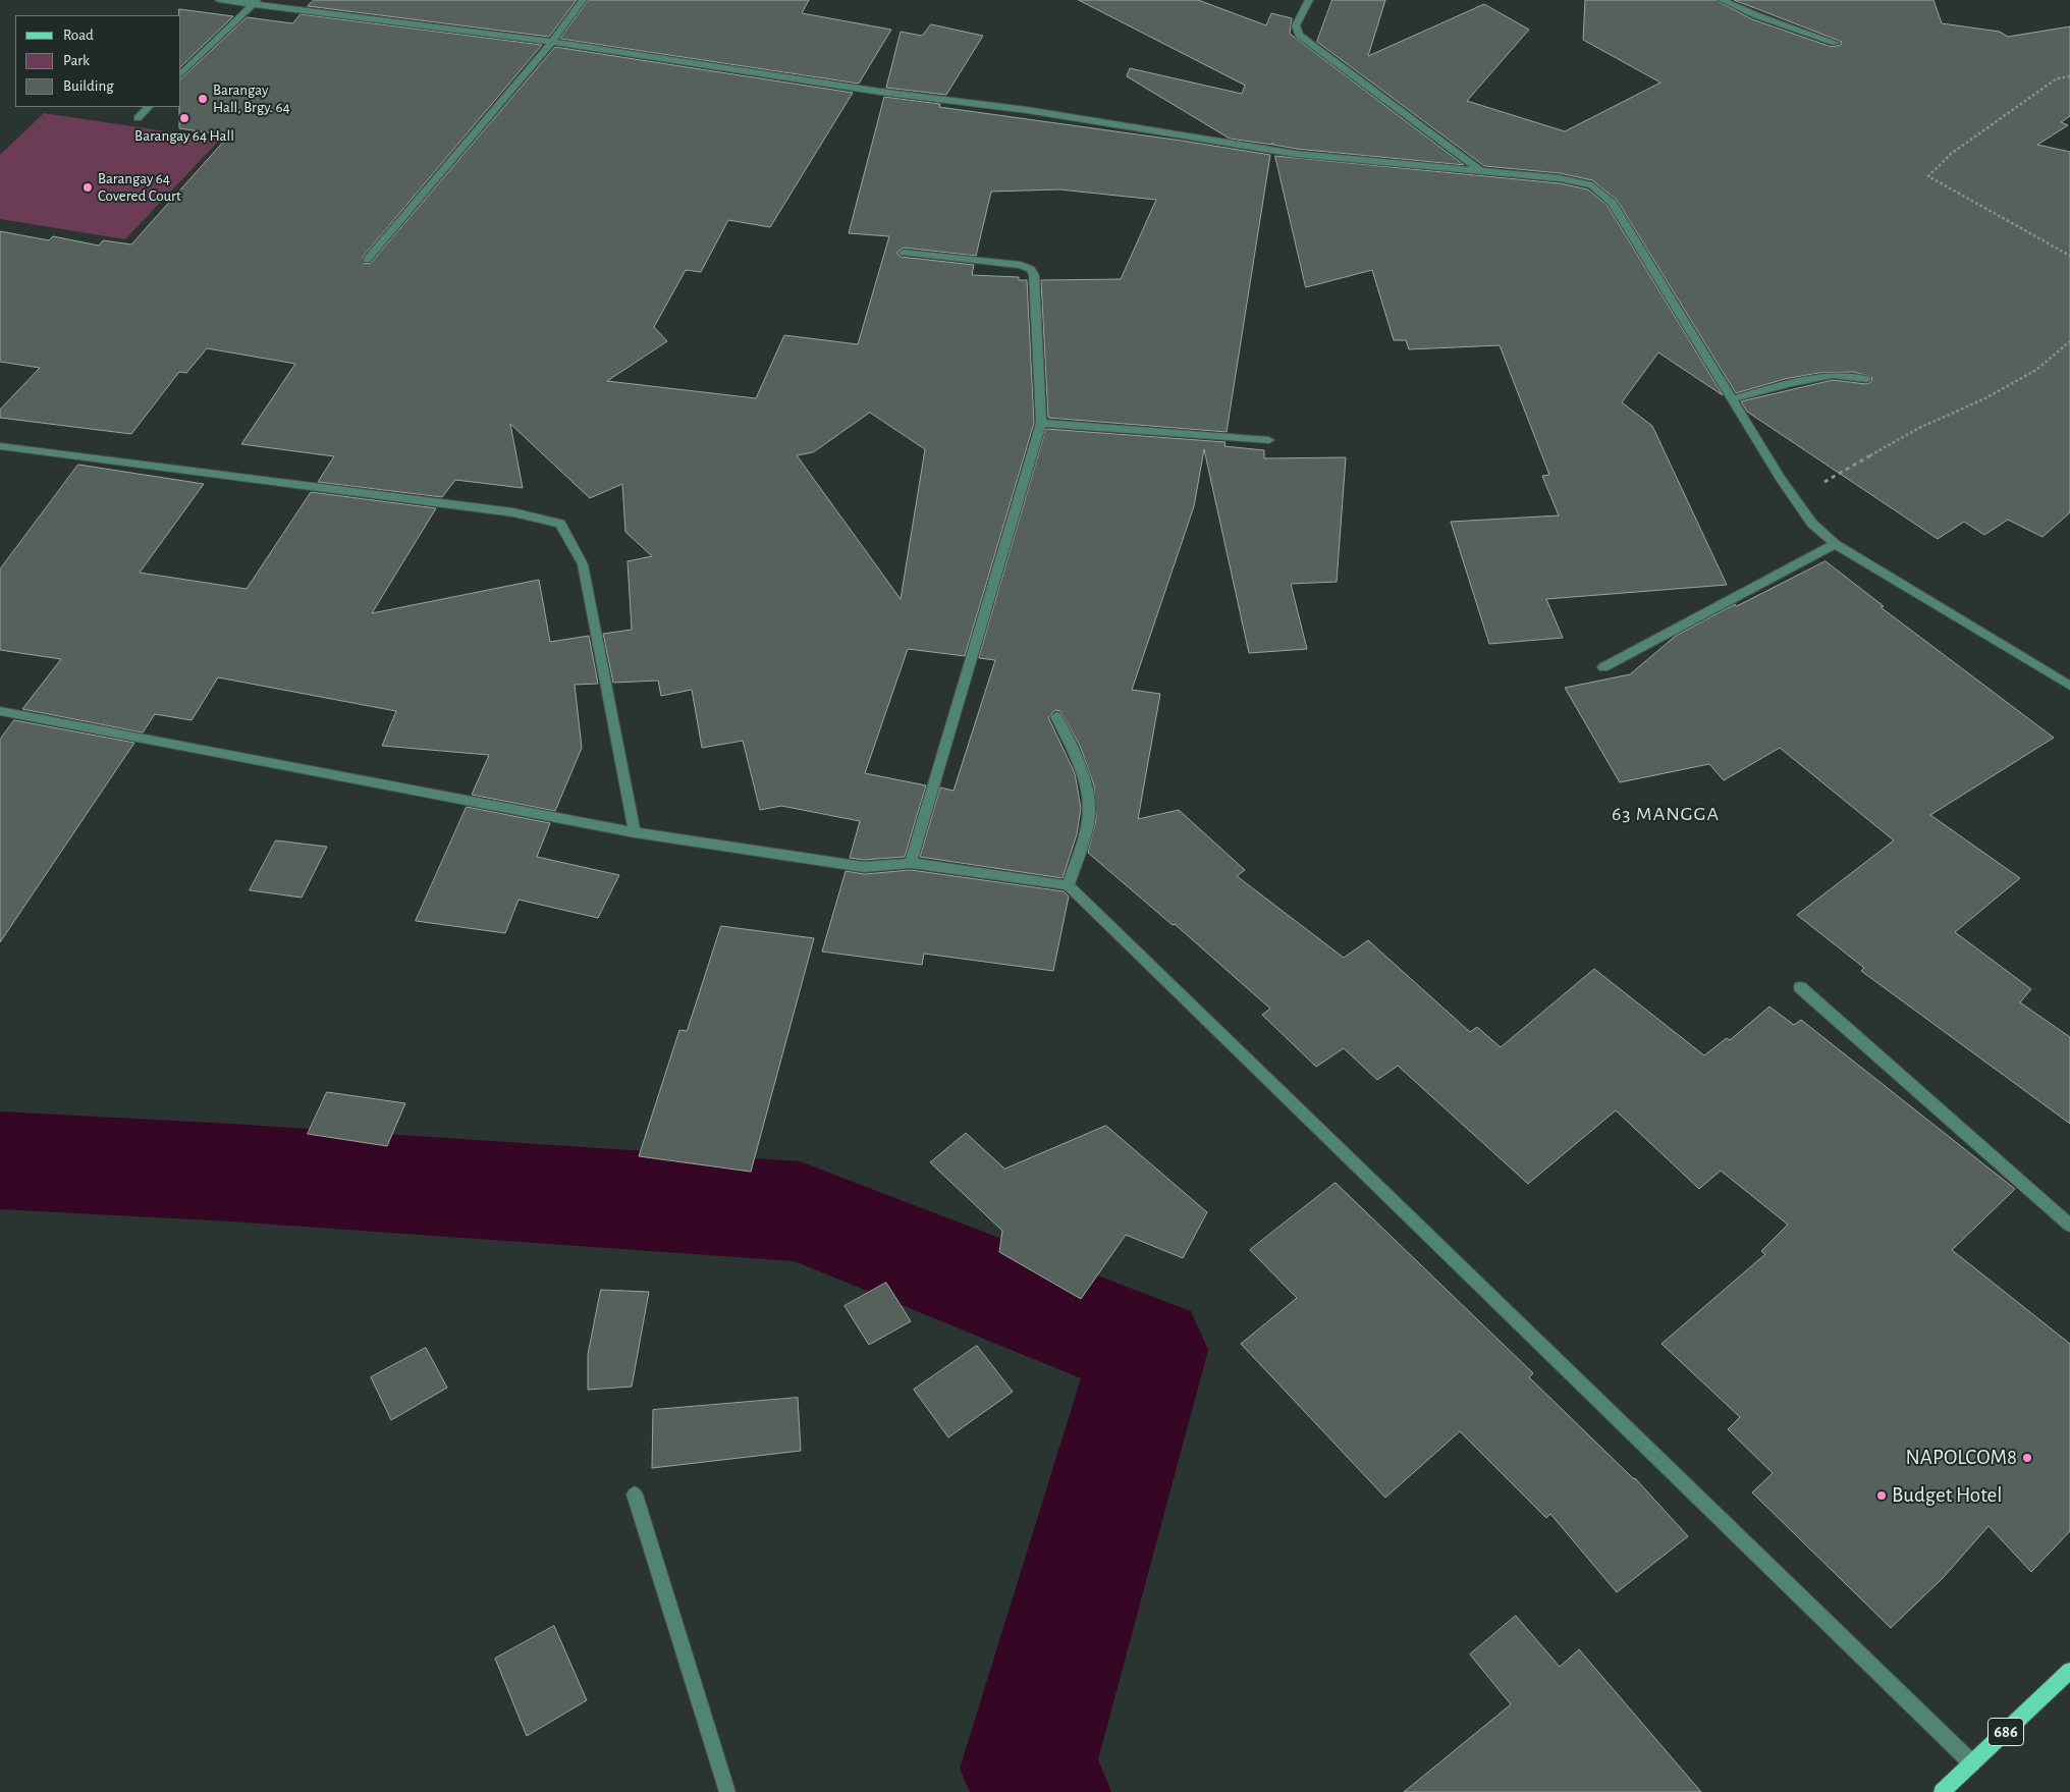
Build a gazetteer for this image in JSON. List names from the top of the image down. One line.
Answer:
{"streets":{"main road":["686"]},"districts":["63 MANGGA"],"places":["Barangay Hall, Brgy. 64","Barangay 64 Hall","Barangay 64 Covered Court","NAPOLCOM8","Budget Hotel"],"legend":["Road","Park","Building"]}
